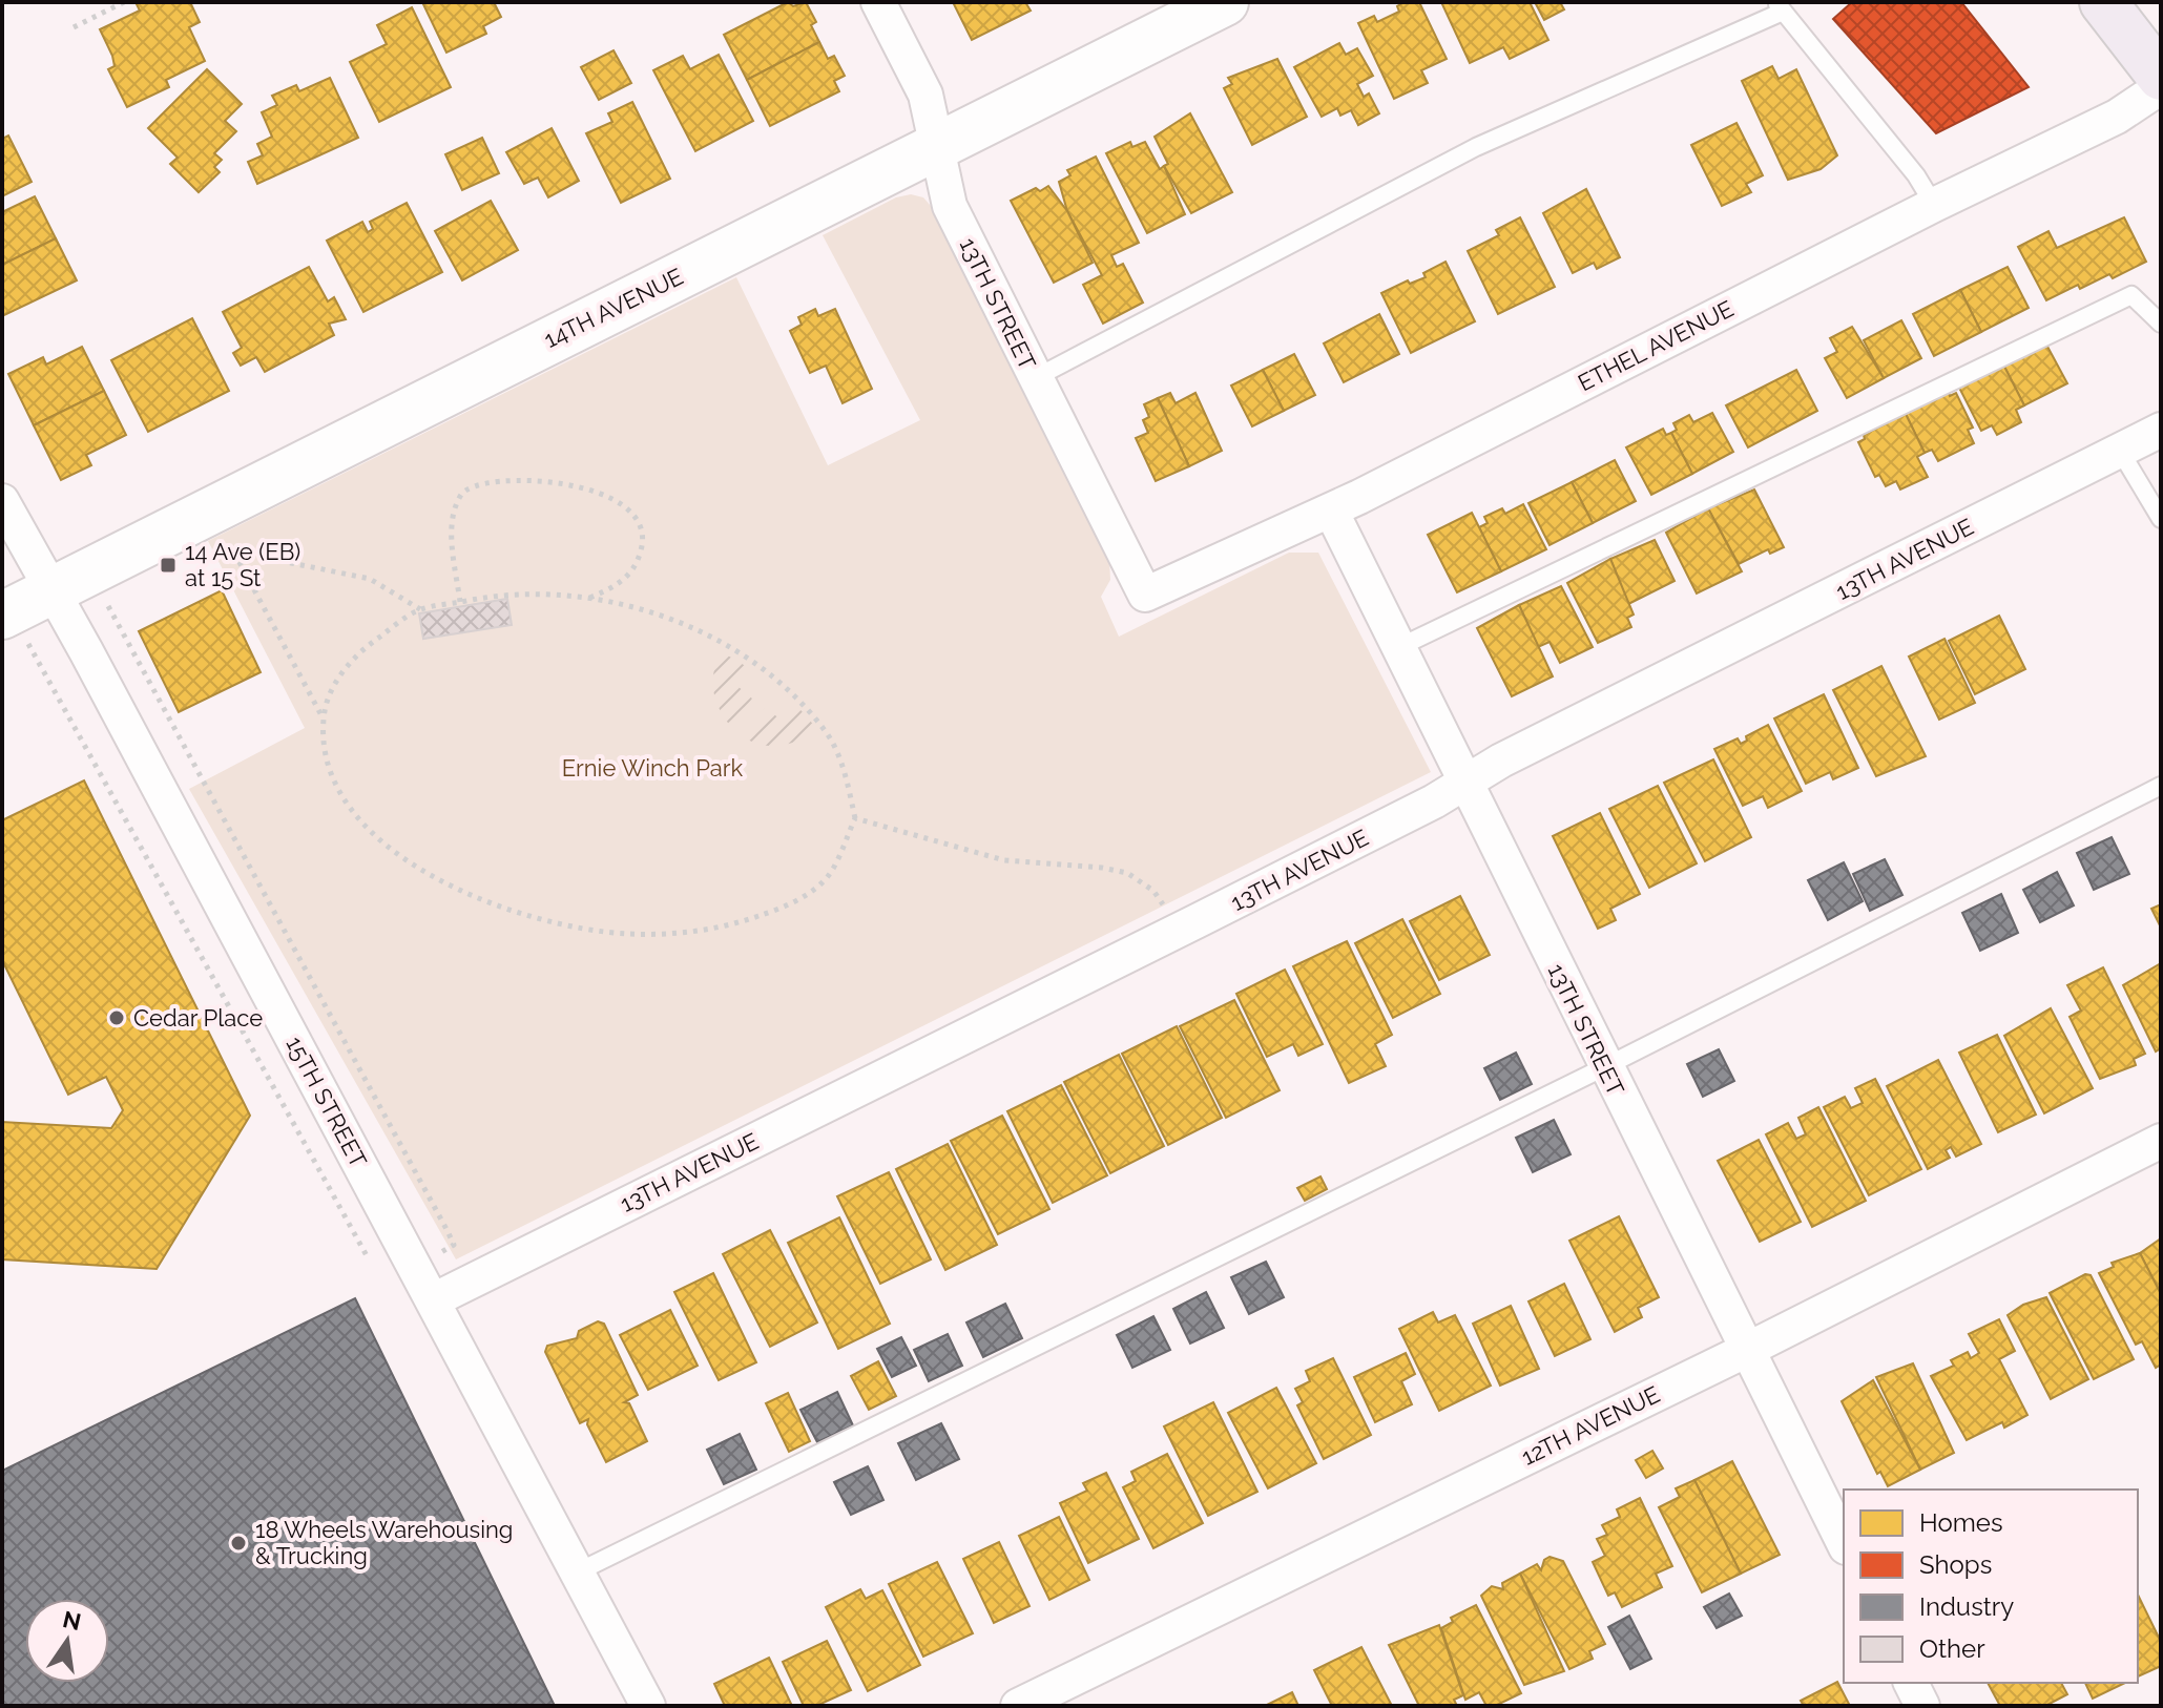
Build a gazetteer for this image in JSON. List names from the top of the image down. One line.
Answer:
{"streets":{"street":["13TH STREET","14TH AVENUE","ETHEL AVENUE","13TH AVENUE","15TH STREET","12TH AVENUE"]},"crossings":[["13TH STREET","14TH AVENUE"],["13TH STREET","ETHEL AVENUE"],["13TH STREET","13TH AVENUE"],["13TH STREET","12TH AVENUE"],["14TH AVENUE","15TH STREET"],["13TH AVENUE","15TH STREET"]],"parks":["Ernie Winch Park"],"places":{"transit":["14 Ave (EB) at 15 St"],"other":["Cedar Place","18 Wheels Warehousing & Trucking"]},"legend":["Homes","Shops","Industry","Other"],"north":"top"}
